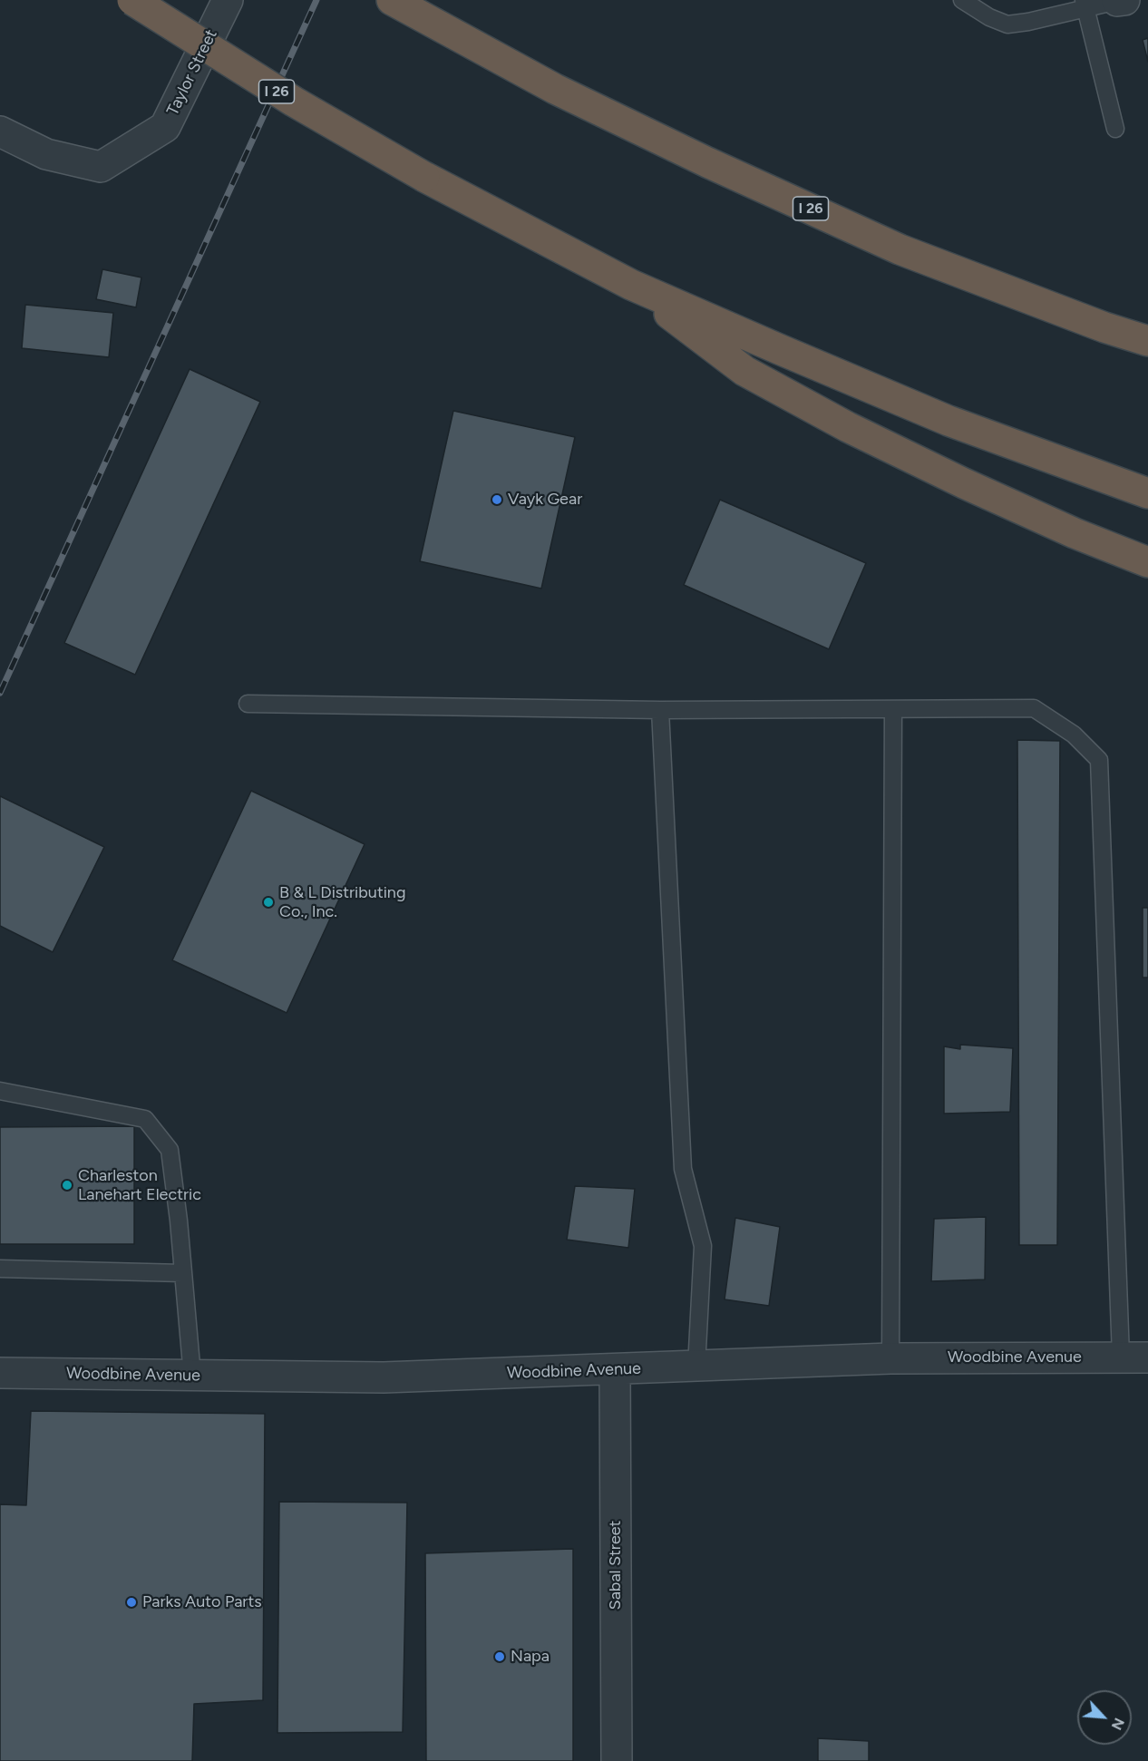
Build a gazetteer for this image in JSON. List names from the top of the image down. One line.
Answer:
{"streets":{"highway":["I 26"],"street":["Taylor Street","Woodbine Avenue","Sabal Street"]},"crossings":[["Woodbine Avenue","Sabal Street"]],"places":["Vayk Gear","B & L Distributing Co., Inc.","Charleston Lanehart Electric","Parks Auto Parts","Napa"],"north":"bottom right"}
